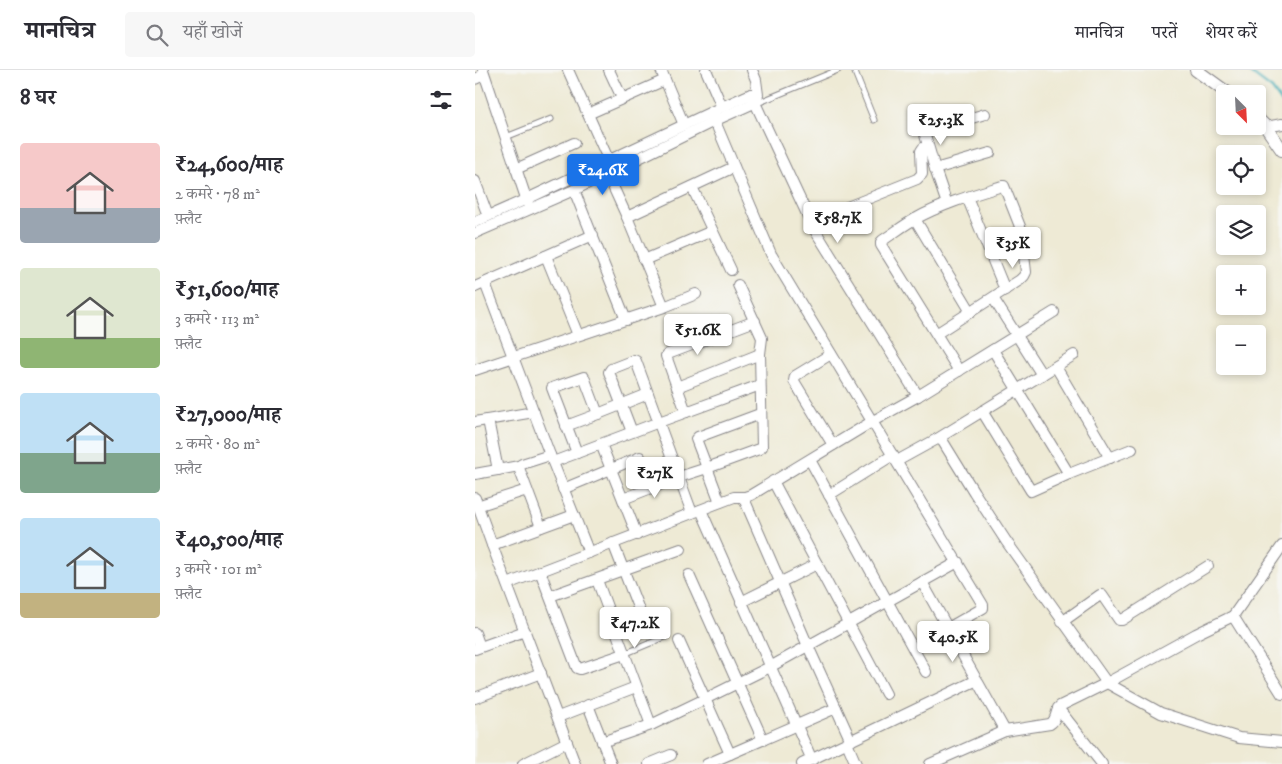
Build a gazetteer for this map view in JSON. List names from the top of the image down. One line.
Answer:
{"north":"bottom right","page":{"header":"मानचित्र","search":"यहाँ खोजें","nav":["मानचित्र","परतें","शेयर करें"],"heading":"8 घर","map_buttons":["+","−"],"price":["₹25.3K","₹24.6K","₹58.7K","₹35K","₹51.6K","₹27K","₹47.2K","₹40.5K"],"list":[{"name":"₹24,600/माह","note":"2 कमरे · 78 m² · फ़्लैट"},{"name":"₹51,600/माह","note":"3 कमरे · 113 m² · फ़्लैट"},{"name":"₹27,000/माह","note":"2 कमरे · 80 m² · फ़्लैट"},{"name":"₹40,500/माह","note":"3 कमरे · 101 m² · फ़्लैट"}]}}
